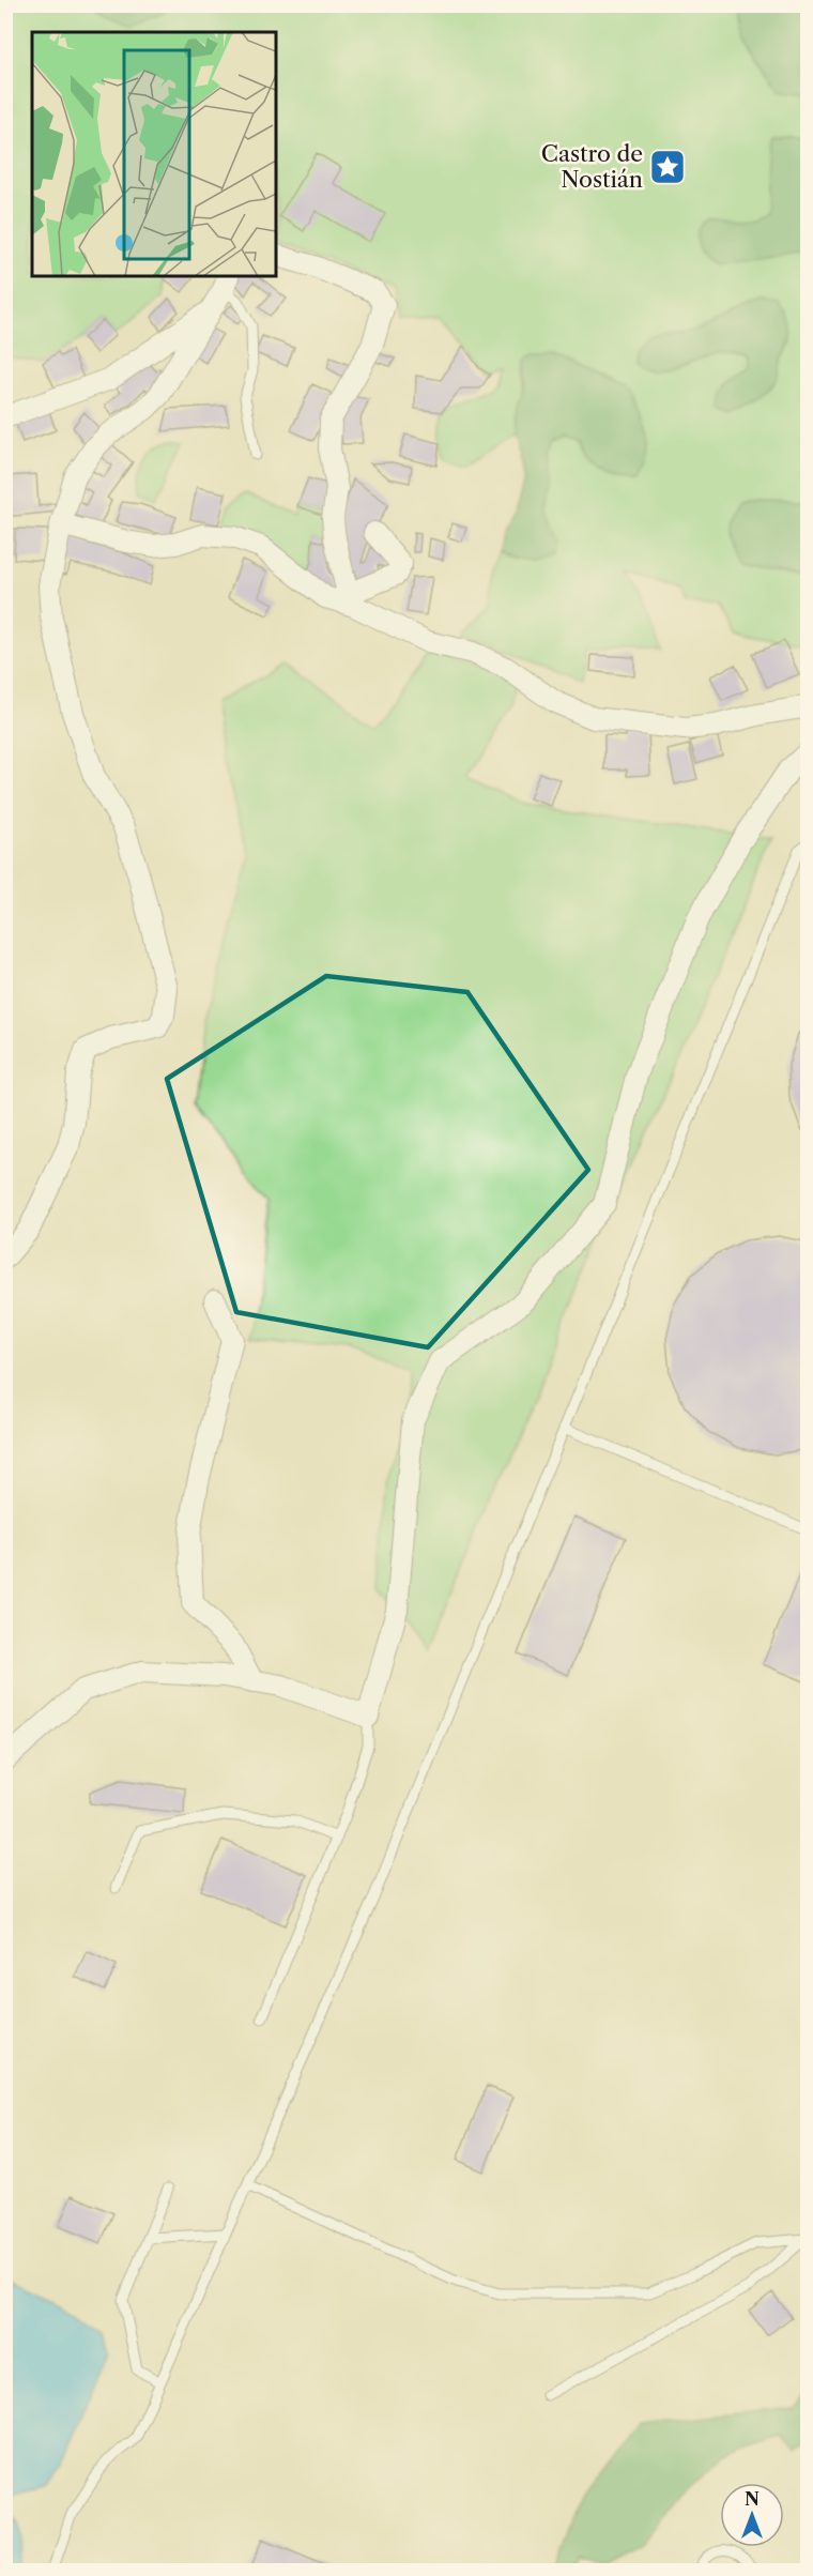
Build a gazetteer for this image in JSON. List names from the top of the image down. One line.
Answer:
{"places":{"place":["Castro de Nostián"]},"north":"top"}
